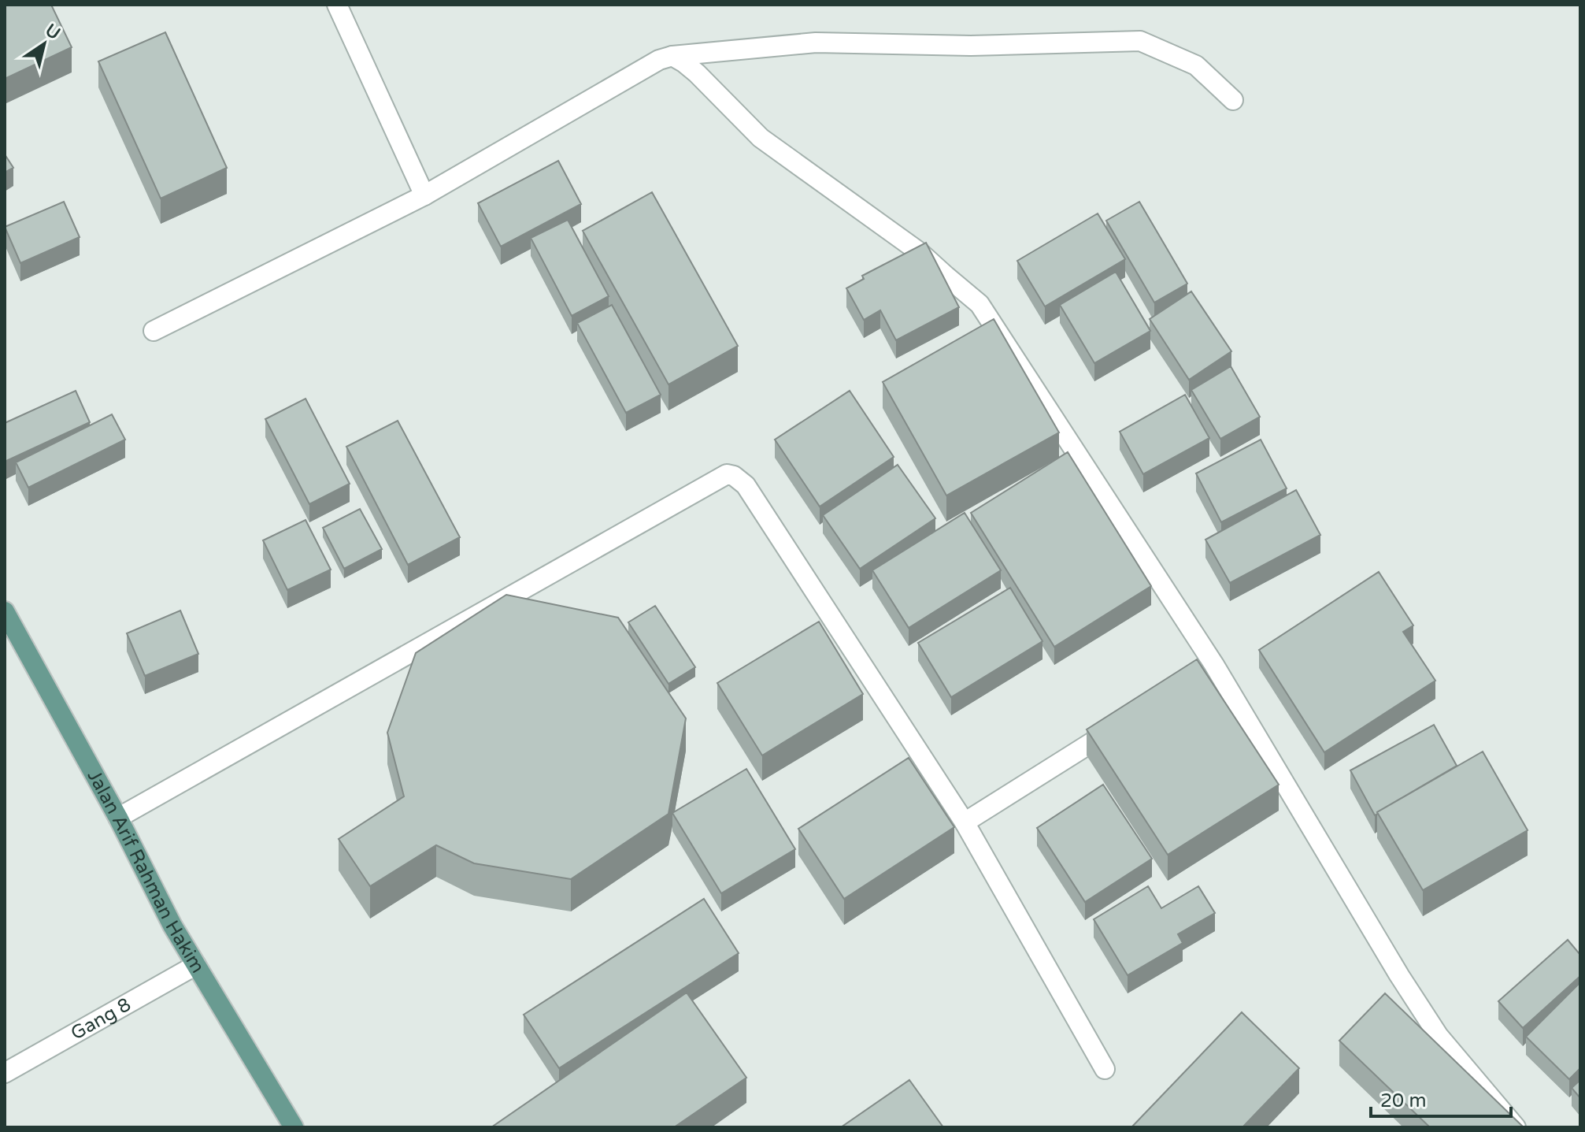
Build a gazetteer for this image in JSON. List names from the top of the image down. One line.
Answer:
{"streets":{"main road":["Jalan Arif Rahman Hakim"],"street":["Gang 8"]},"crossings":[["Jalan Arif Rahman Hakim","Gang 8"]],"scale_bar":"20 m","north":"top right"}
